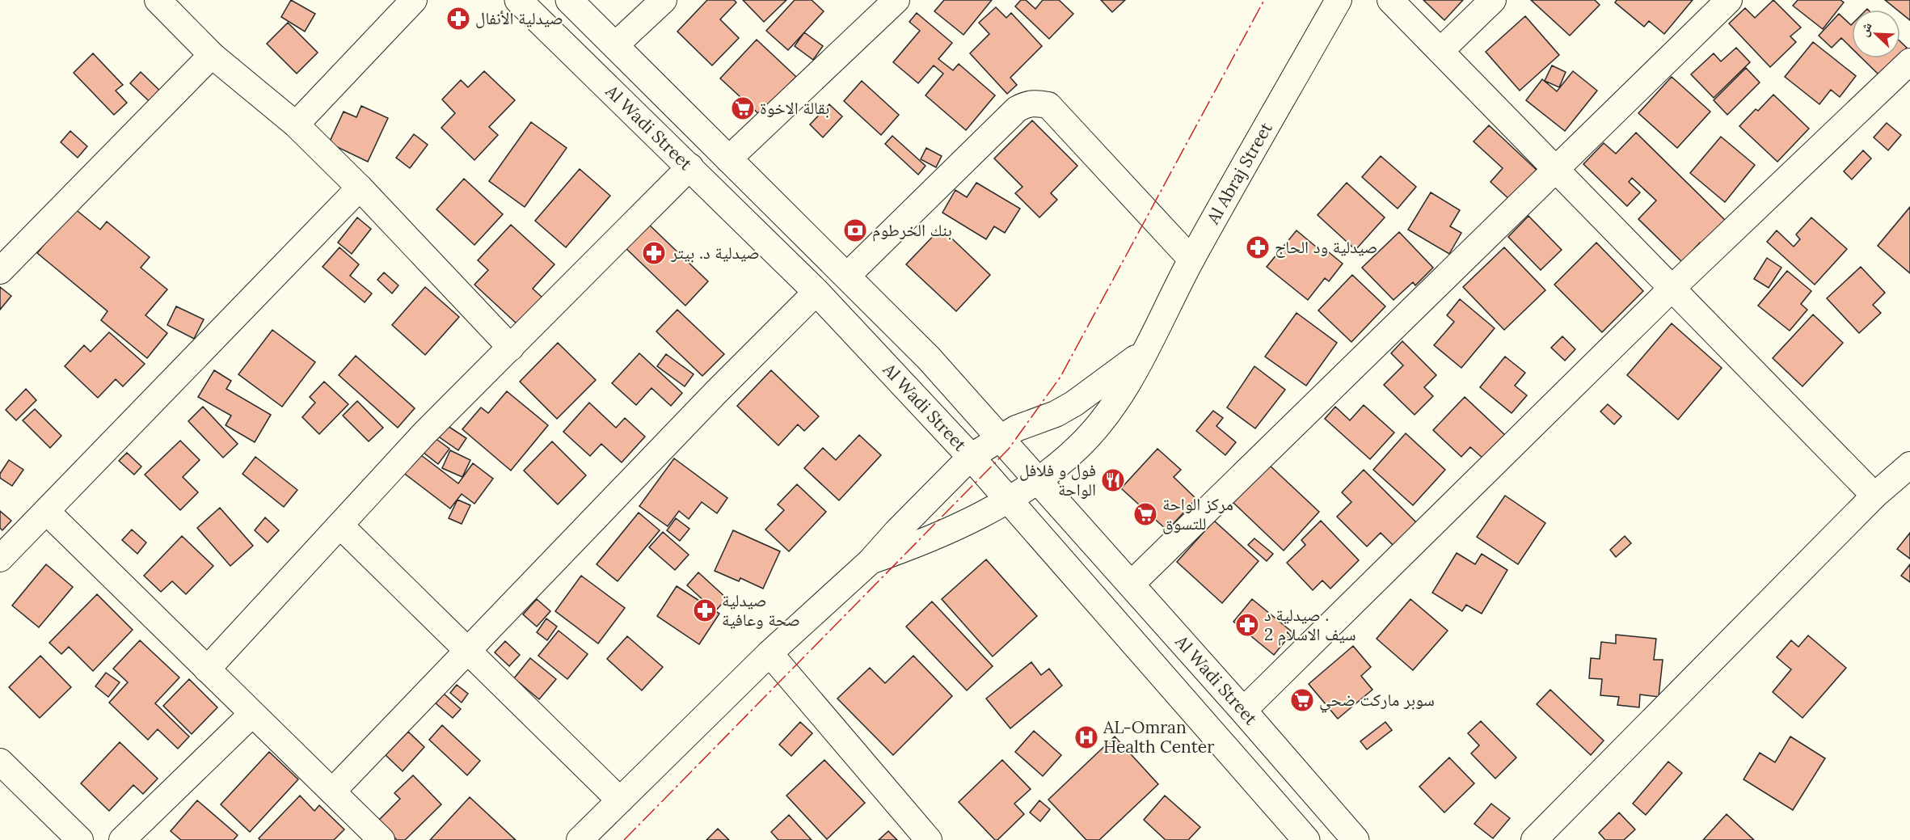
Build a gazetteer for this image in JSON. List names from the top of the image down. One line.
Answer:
{"streets":{"main road":["Al Wadi Street"],"street":["Al Abraj Street"]},"crossings":[["Al Wadi Street","Al Abraj Street"]],"places":{"pharmacy":["صيدلية الأنفال","صيدلية ود الحاج","صيدلية د. بيتر","صيدلية صحة وعافية","صيدلية د . سيف الاسلام 2"],"supermarket":["بقالة الاخوة","مركز الواحة للتسوق","سوبر ماركت ضحي"],"bank":["بنك الخرطوم"],"restaurant":["فول و فلافل الواحة"],"hospital":["AL-Omran Health Center"]},"north":"top left"}
